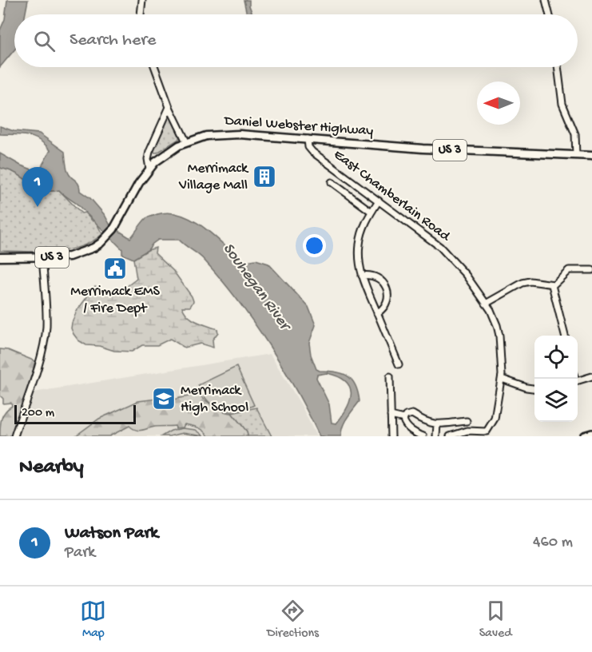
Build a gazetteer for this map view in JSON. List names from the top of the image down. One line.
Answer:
{"streets":{"main road":["Daniel Webster Highway","US 3"],"street":["East Chamberlain Road"]},"crossings":[["Daniel Webster Highway","East Chamberlain Road"]],"water":["Souhegan River"],"places":{"building":["Merrimack Village Mall"],"public building":["Merrimack EMS / Fire Dept"],"school or university":["Merrimack High School"]},"scale_bar":"200 m","north":"left","page":{"search":"Search here","pins":"1","scale":"200 m","heading":"Nearby","list":[{"mark":"1","name":"Watson Park","note":"Park","value":"460 m"}],"nav":["Map","Directions","Saved"]}}
